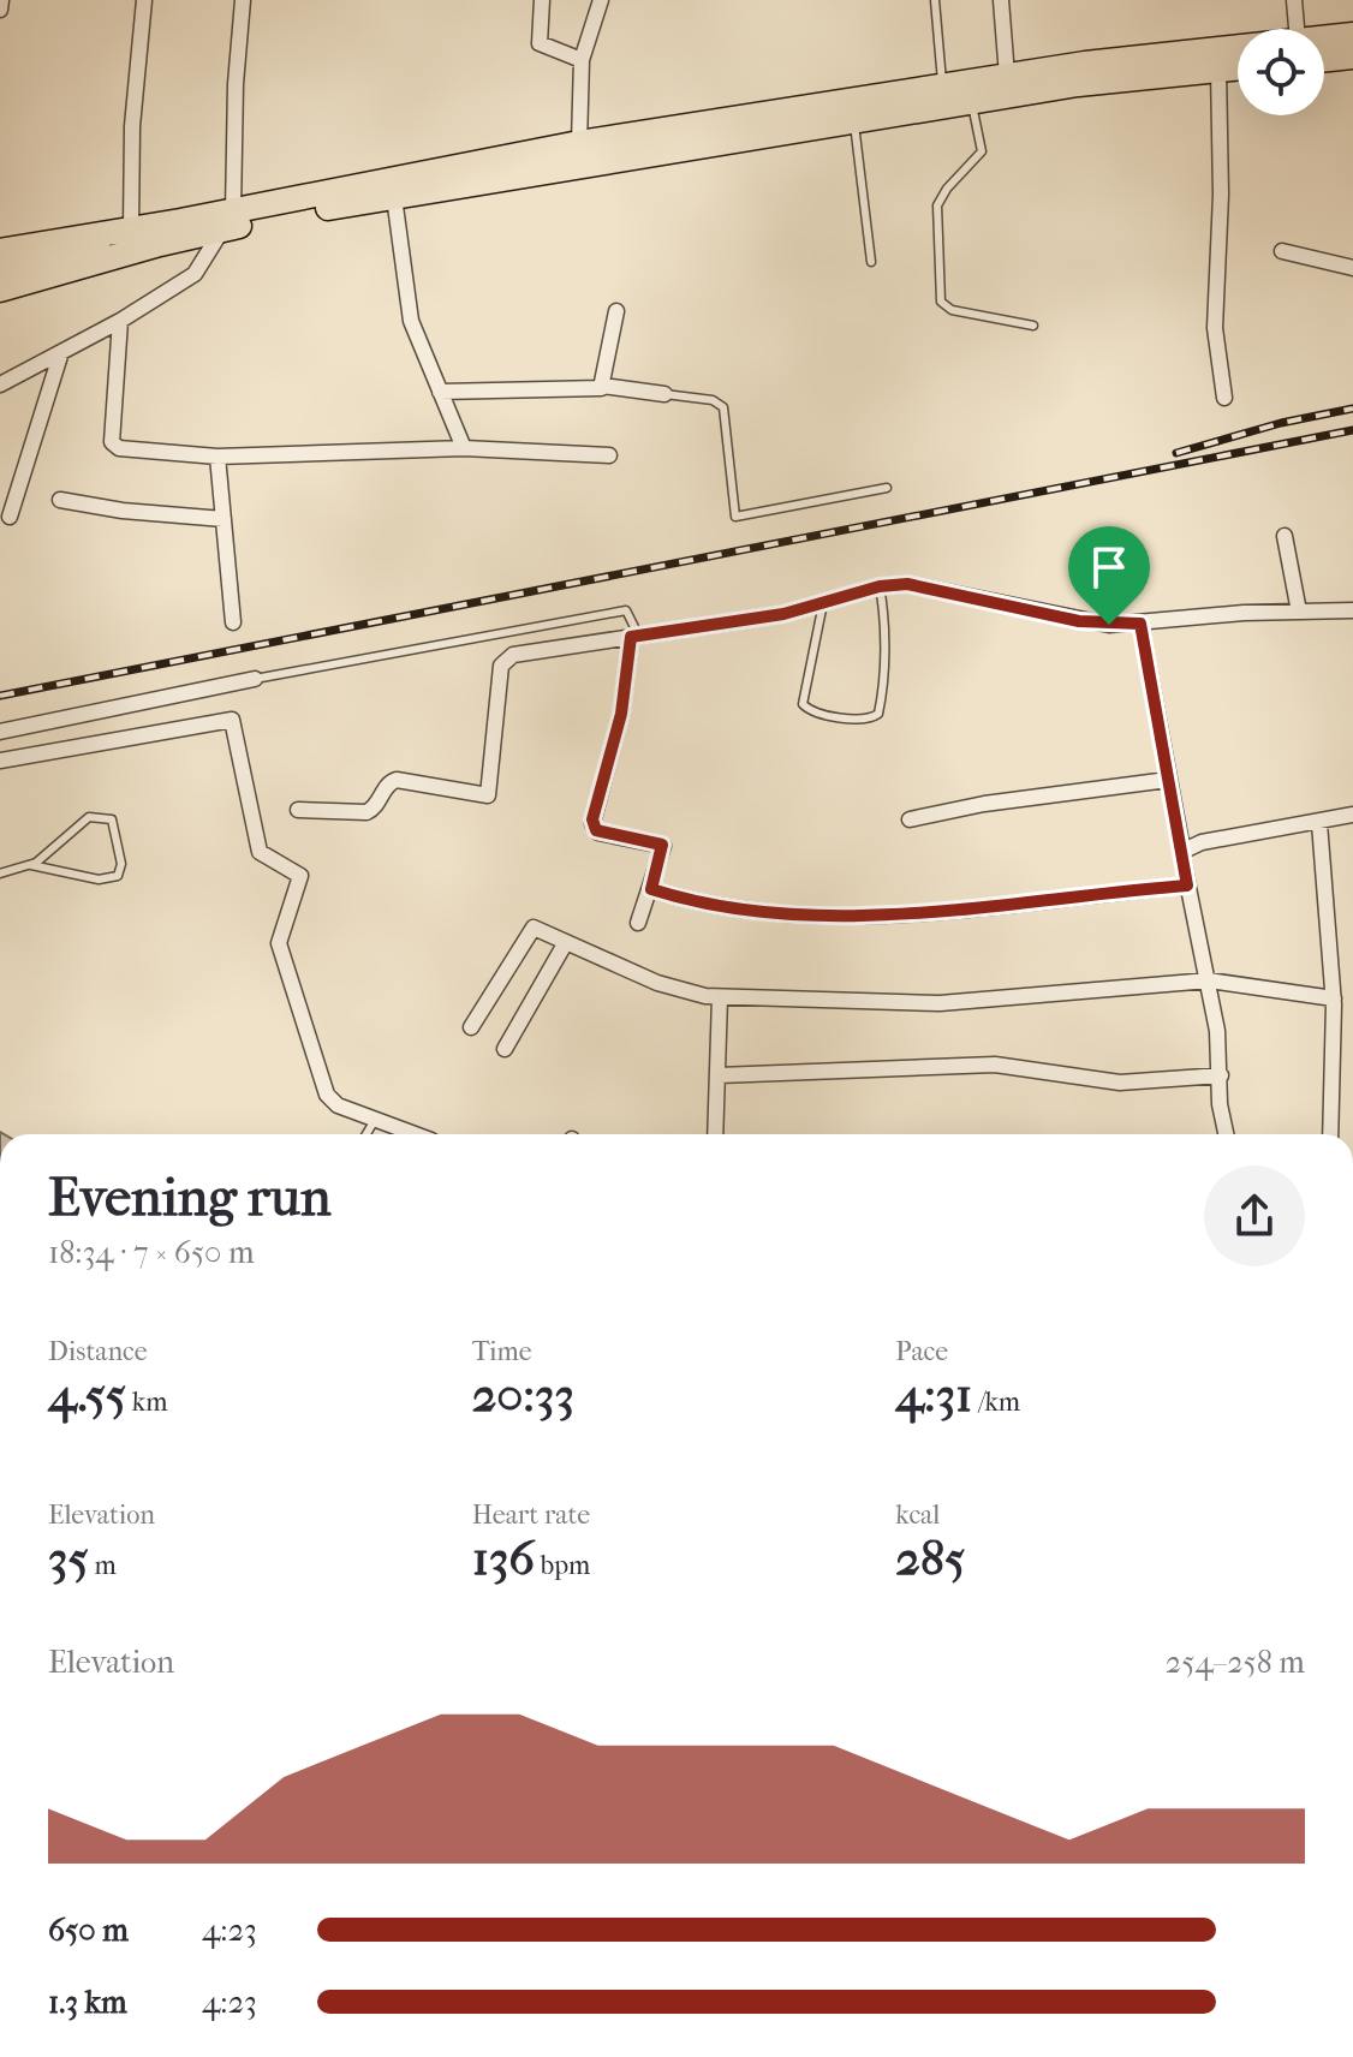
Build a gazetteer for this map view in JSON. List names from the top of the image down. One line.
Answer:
{"page":{"heading":["Evening run","18:34 · 7 × 650 m"],"stats":[["Distance","4.55 km"],["Time","20:33"],["Pace","4:31 /km"],["Elevation","35 m"],["Heart rate","136 bpm"],["kcal","285"]],"chart":["Elevation","254–258 m"],"list":[{"name":"650 m","note":"4:23"},{"name":"1.3 km","note":"4:23"}]}}
